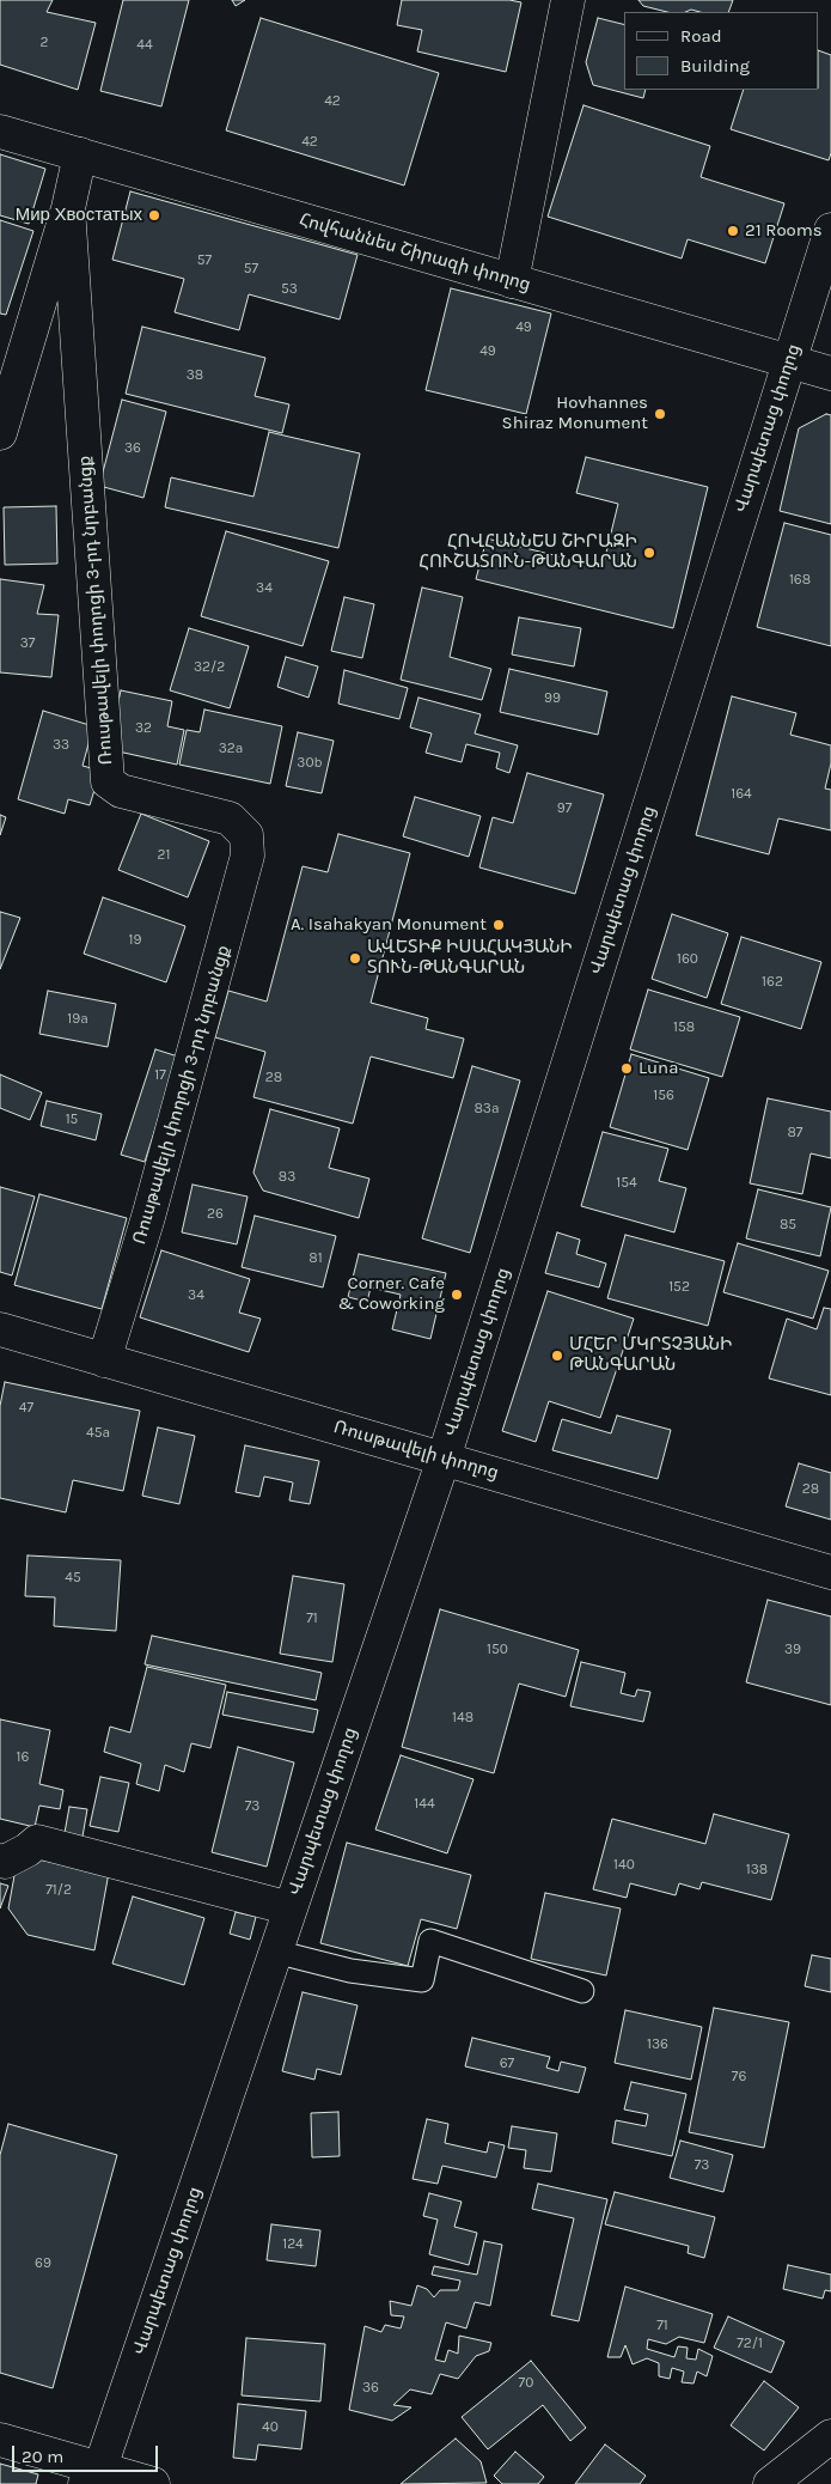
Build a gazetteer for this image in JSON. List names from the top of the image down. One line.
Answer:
{"streets":{"street":["Հովհաննես Շիրազի փողոց","Վարպետաց փողոց","Ռուսթավելի փողոցի 3-րդ նրբանցք","Ռուսթավելի փողոց"]},"crossings":[["Հովհաննես Շիրազի փողոց","Վարպետաց փողոց"],["Վարպետաց փողոց","Ռուսթավելի փողոց"],["Ռուսթավելի փողոցի 3-րդ նրբանցք","Ռուսթավելի փողոց"]],"places":["Мир Хвостатых","21 Rooms","Hovhannes Shiraz Monument","ՀՈՎՀԱՆՆԵՍ ՇԻՐԱԶԻ ՀՈՒՇԱՏՈՒՆ-ԹԱՆԳԱՐԱՆ","A. Isahakyan Monument","ԱՎԵՏԻՔ ԻՍԱՀԱԿՅԱՆԻ ՏՈՒՆ-ԹԱՆԳԱՐԱՆ","Luna","Corner. Cafe & Coworking","ՄՀԵՐ ՄԿՐՏՉՅԱՆԻ ԹԱՆԳԱՐԱՆ"],"house_numbers":["2","44","42","42","57","57","53","49","49","38","36","168","34","37","32/2","99","32","33","32a","30b","164","97","21","19","160","162","19a","158","17","28","156","83a","15","87","83","154","26","85","81","152","34","47","45a","28","45","71","150","39","148","16","144","73","140","138","71/2","136","67","76","73","124","69","71","72/1","70","36","40"],"legend":["Road","Building"],"scale_bar":"20 m"}
